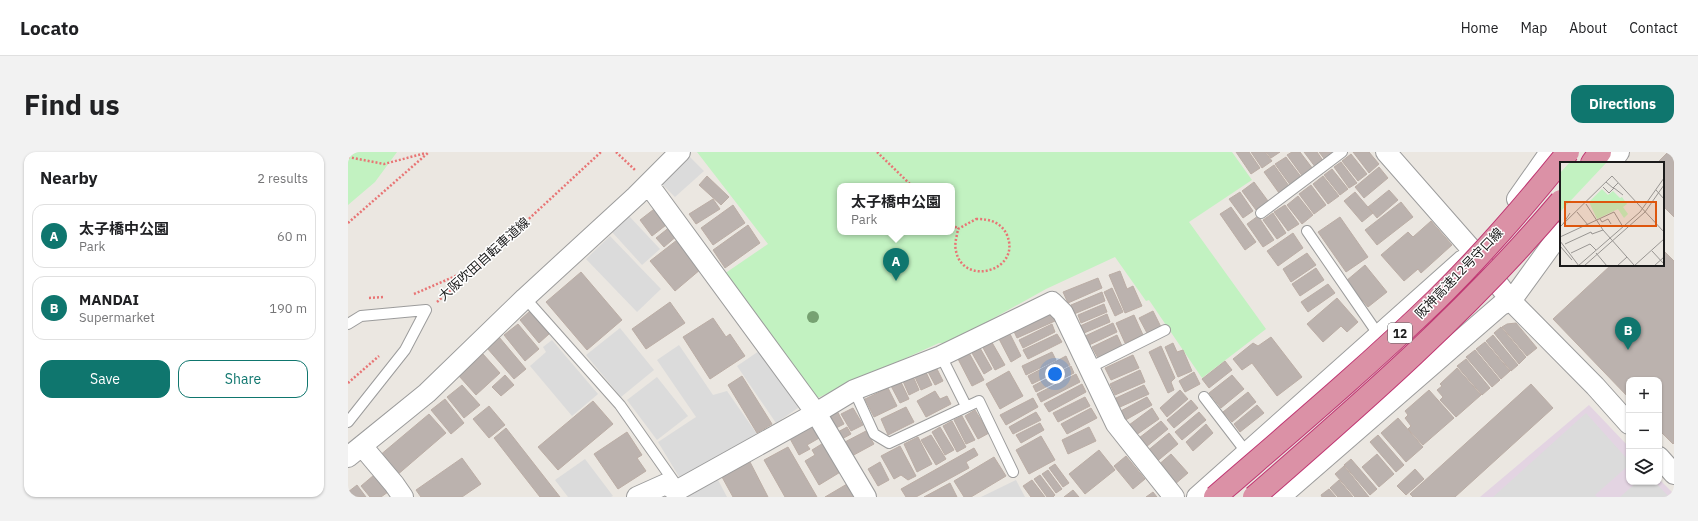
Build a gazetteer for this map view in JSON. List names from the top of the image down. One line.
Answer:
{"streets":{"highway":["阪神高速12号守口線","12"],"lane":["大阪吹田自転車道線"]},"page":{"header":"Locato","nav":["Home","Map","About","Contact"],"buttons":["Directions",["Save","Share"]],"title":"Find us","heading":["Nearby","2 results"],"popup":["太子橋中公園","Park"],"list":[{"mark":"A","name":"太子橋中公園","note":"Park","value":"60 m"},{"mark":"B","name":"MANDAI","note":"Supermarket","value":"190 m"}],"pins":["A","B"],"map_buttons":["+","−"]}}
